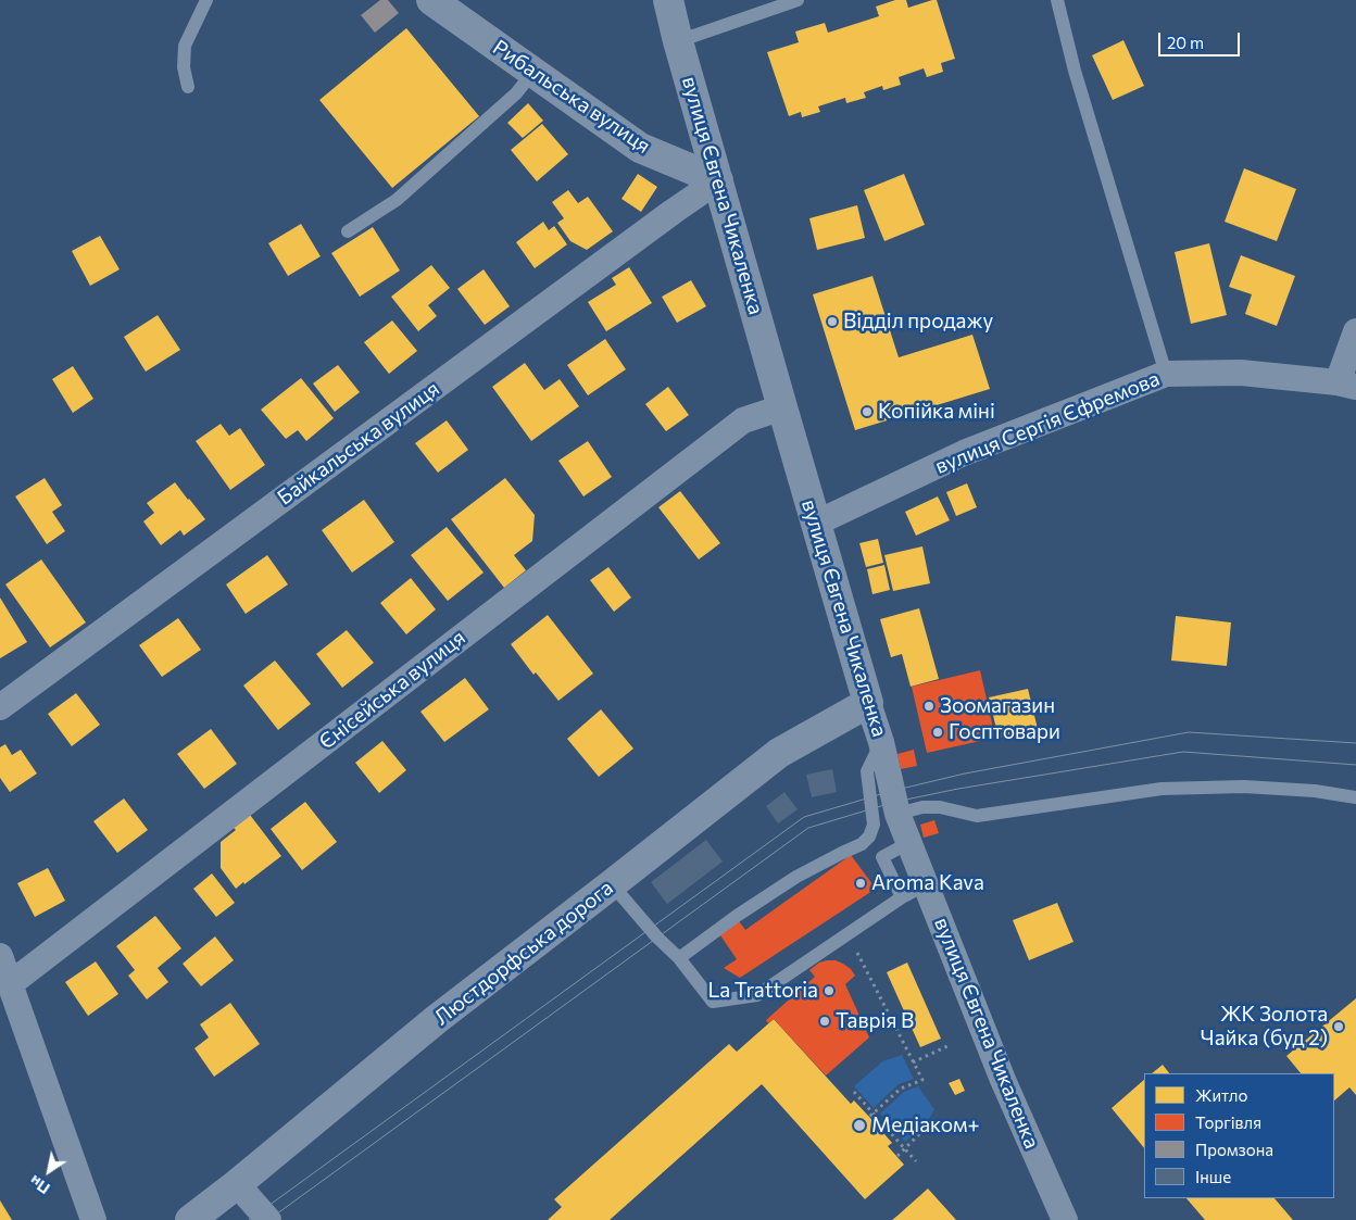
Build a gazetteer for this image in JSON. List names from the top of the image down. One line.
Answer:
{"streets":{"street":["Рибальська вулиця","вулиця Євгена Чикаленка","вулиця Сергія Єфремова","Байкальська вулиця","Єнісейська вулиця","Люстдорфська дорога"]},"crossings":[["Рибальська вулиця","вулиця Євгена Чикаленка"],["Рибальська вулиця","Байкальська вулиця"],["вулиця Євгена Чикаленка","вулиця Сергія Єфремова"],["вулиця Євгена Чикаленка","Байкальська вулиця"],["вулиця Євгена Чикаленка","Єнісейська вулиця"],["вулиця Євгена Чикаленка","Люстдорфська дорога"]],"places":["Відділ продажу","Копійка міні","Зоомагазин","Госптовари","Aroma Kava","La Trattoria","Таврія В","ЖК Золота Чайка (буд 2)","Медіаком+"],"legend":["Житло","Торгівля","Промзона","Інше"],"scale_bar":"20 m","north":"bottom left"}
